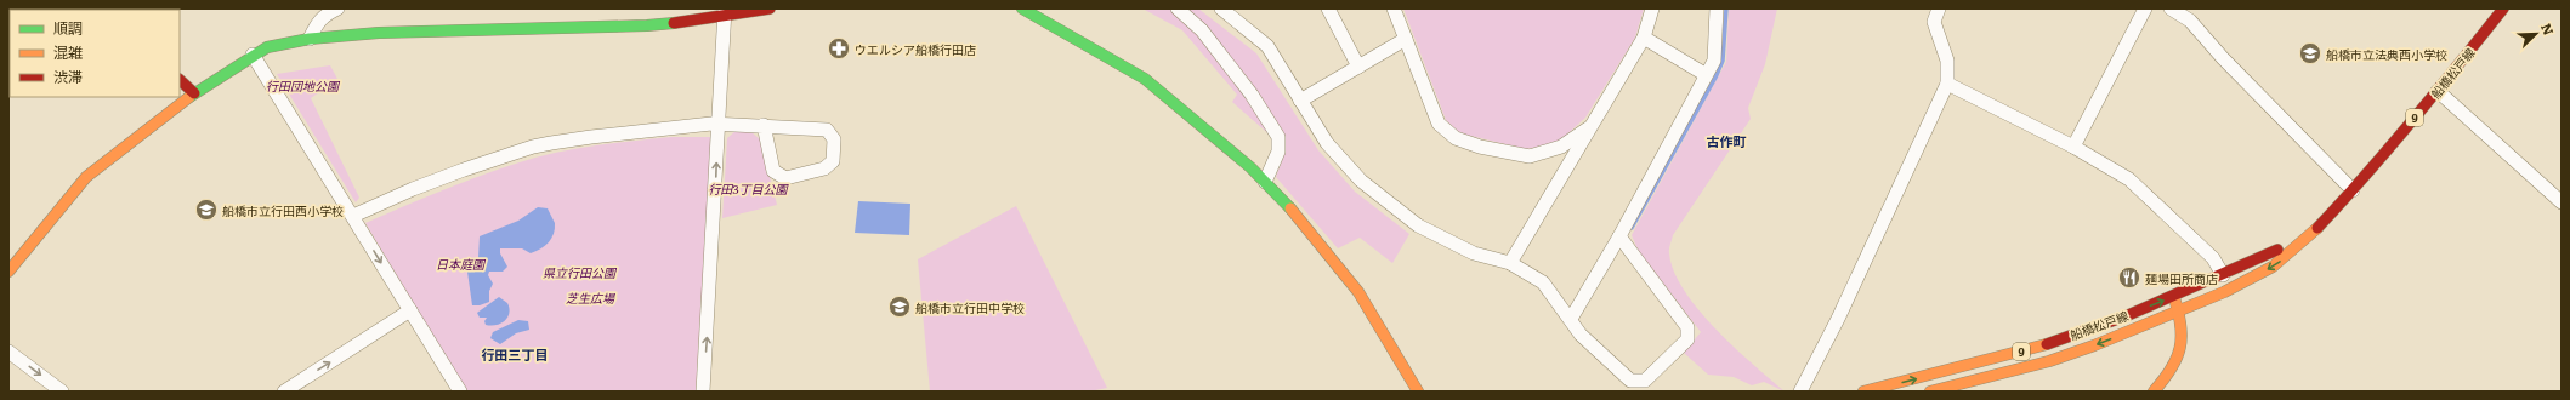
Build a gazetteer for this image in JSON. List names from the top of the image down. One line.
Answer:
{"streets":{"street":["船橋松戸線","9"]},"districts":["古作町","行田三丁目"],"parks":["行田団地公園","行田3丁目公園","日本庭園","県立行田公園","芝生広場"],"places":{"pharmacy":["ウエルシア船橋行田店"],"school or university":["船橋市立法典西小学校","船橋市立行田西小学校","船橋市立行田中学校"],"restaurant":["麺場田所商店"]},"legend":["順調","混雑","渋滞"],"north":"top right"}
